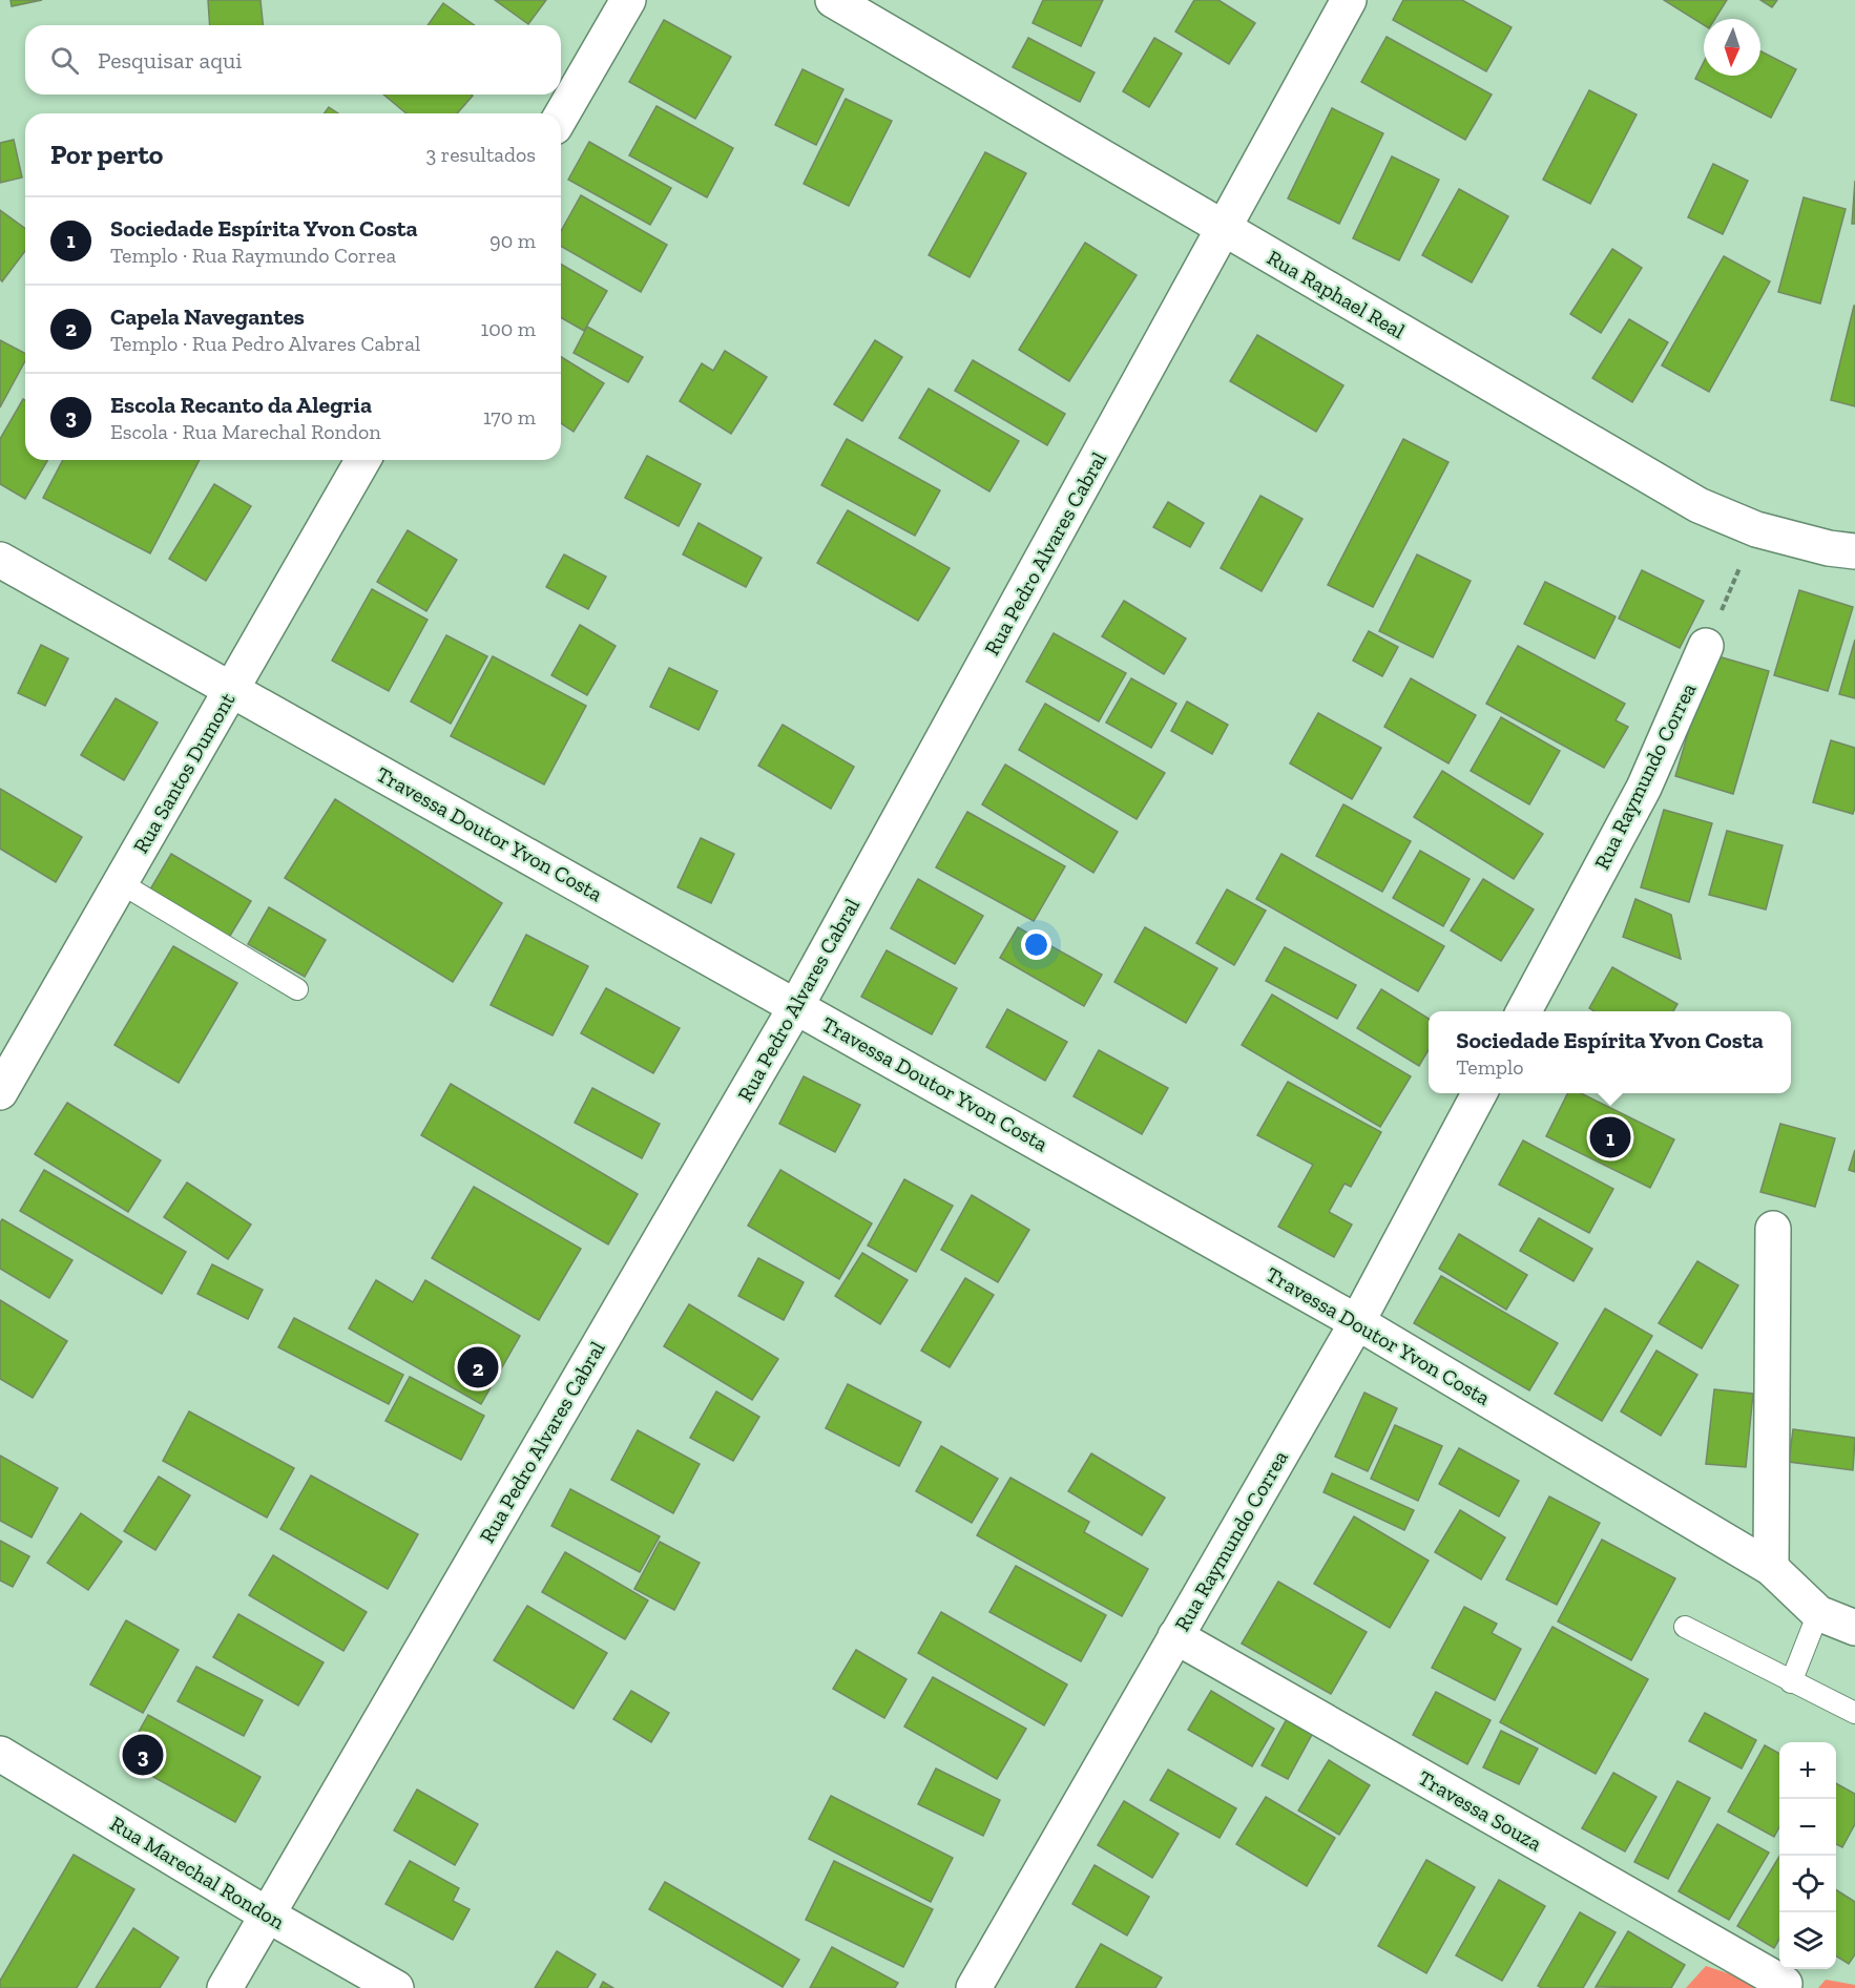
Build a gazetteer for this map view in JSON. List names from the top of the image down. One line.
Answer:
{"streets":{"street":["Rua Raphael Real","Rua Pedro Alvares Cabral","Rua Santos Dumont","Rua Raymundo Correa","Travessa Doutor Yvon Costa","Travessa Souza","Rua Marechal Rondon"]},"crossings":[["Rua Raphael Real","Rua Pedro Alvares Cabral"],["Rua Pedro Alvares Cabral","Travessa Doutor Yvon Costa"],["Rua Pedro Alvares Cabral","Rua Marechal Rondon"],["Rua Santos Dumont","Travessa Doutor Yvon Costa"],["Rua Raymundo Correa","Travessa Doutor Yvon Costa"],["Rua Raymundo Correa","Travessa Souza"]],"north":"bottom","page":{"search":"Pesquisar aqui","heading":["Por perto","3 resultados"],"list":[{"mark":"1","name":"Sociedade Espírita Yvon Costa","note":"Templo · Rua Raymundo Correa","value":"90 m"},{"mark":"2","name":"Capela Navegantes","note":"Templo · Rua Pedro Alvares Cabral","value":"100 m"},{"mark":"3","name":"Escola Recanto da Alegria","note":"Escola · Rua Marechal Rondon","value":"170 m"}],"popup":["Sociedade Espírita Yvon Costa","Templo"],"pins":["1","2","3"],"map_buttons":["+","−"]}}
